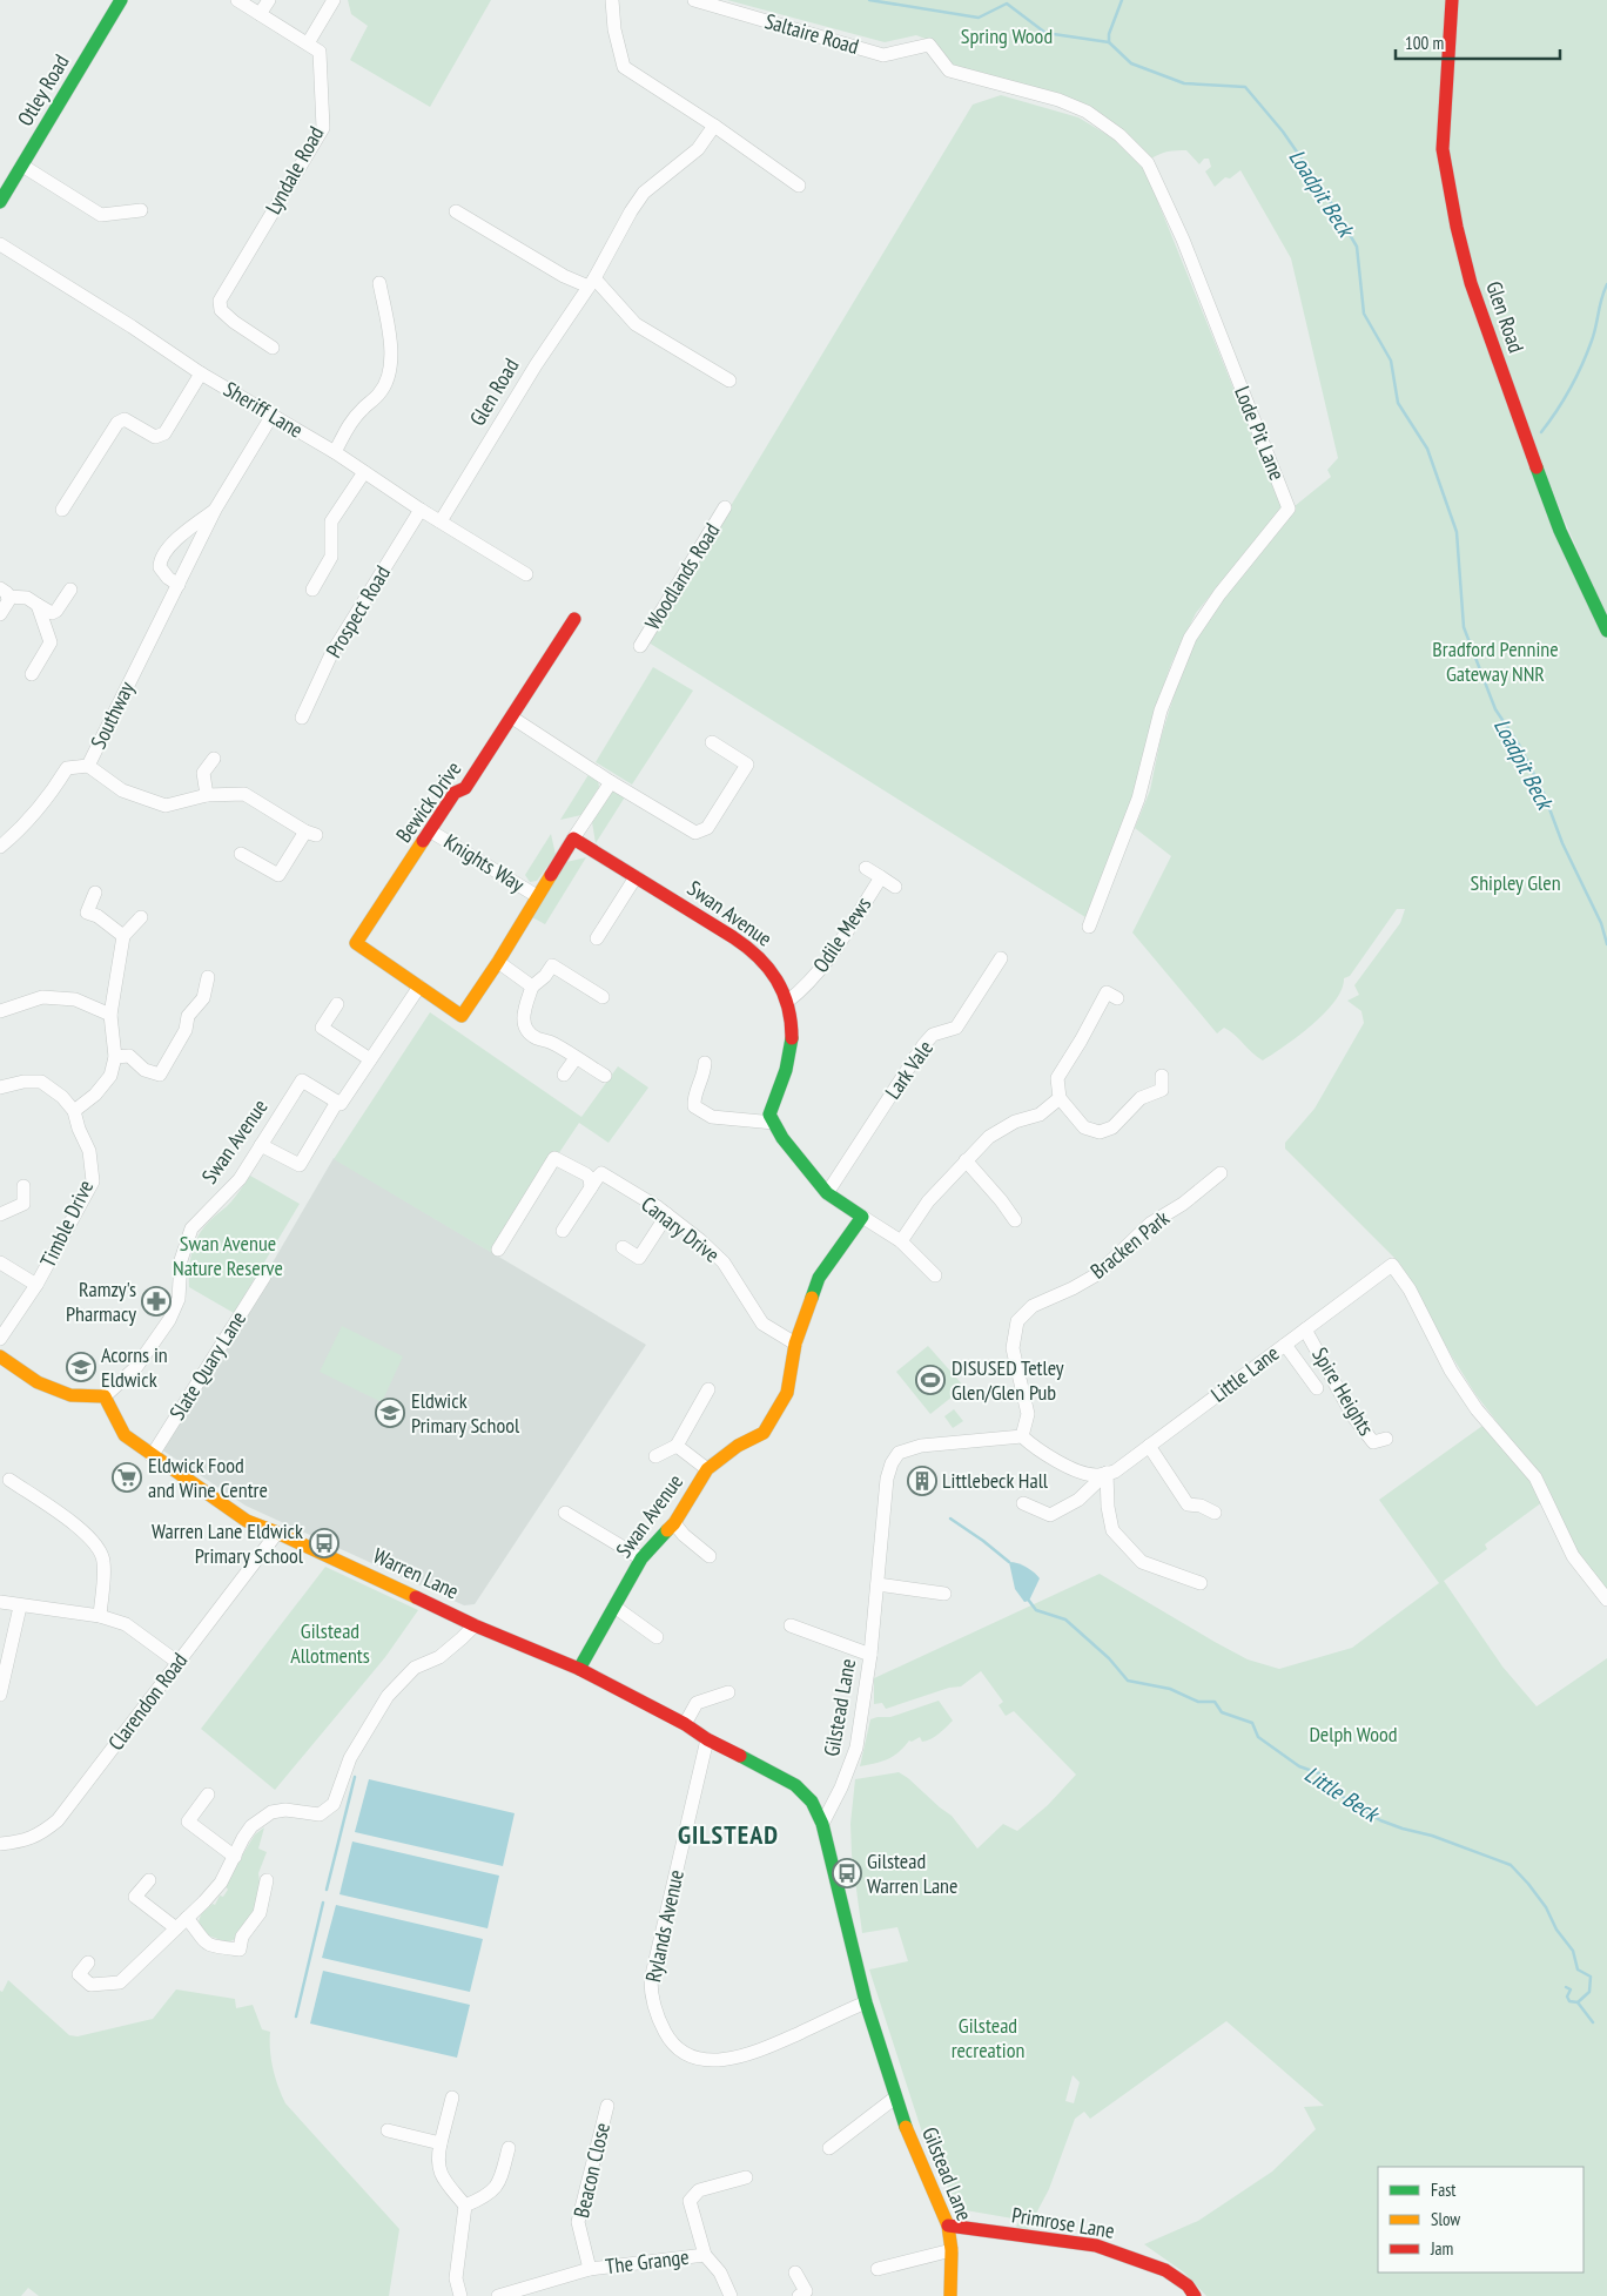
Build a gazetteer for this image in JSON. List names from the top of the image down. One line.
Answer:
{"streets":{"street":["Saltaire Road","Otley Road","Lyndale Road","Glen Road","Sheriff Lane","Lode Pit Lane","Woodlands Road","Prospect Road","Southway","Bewick Drive","Knights Way","Swan Avenue","Odile Mews","Lark Vale","Timble Drive","Canary Drive","Bracken Park","Slate Quary Lane","Little Lane","Spire Heights","Warren Lane","Clarendon Road","Gilstead Lane","Rylands Avenue","Beacon Close","Primrose Lane","The Grange"]},"crossings":[["Saltaire Road","Lode Pit Lane"],["Glen Road","Sheriff Lane"],["Sheriff Lane","Prospect Road"],["Sheriff Lane","Southway"],["Bewick Drive","Knights Way"],["Swan Avenue","Odile Mews"],["Swan Avenue","Canary Drive"],["Swan Avenue","Warren Lane"],["Bracken Park","Gilstead Lane"],["Slate Quary Lane","Warren Lane"],["Little Lane","Spire Heights"],["Warren Lane","Clarendon Road"],["Warren Lane","Gilstead Lane"],["Warren Lane","Rylands Avenue"],["Gilstead Lane","Rylands Avenue"],["Gilstead Lane","Primrose Lane"],["Beacon Close","The Grange"]],"districts":["GILSTEAD"],"water":["Loadpit Beck","Little Beck"],"parks":["Spring Wood","Bradford Pennine Gateway NNR","Shipley Glen","Swan Avenue Nature Reserve","Gilstead Allotments","Delph Wood","Gilstead recreation"],"places":{"pharmacy":["Ramzy's Pharmacy"],"school or university":["Acorns in Eldwick","Eldwick Primary School"],"sports":["DISUSED Tetley Glen/Glen Pub"],"supermarket":["Eldwick Food and Wine Centre"],"building":["Littlebeck Hall"],"bus stop":["Warren Lane Eldwick Primary School","Gilstead Warren Lane"]},"legend":["Fast","Slow","Jam"],"scale_bar":"100 m"}
